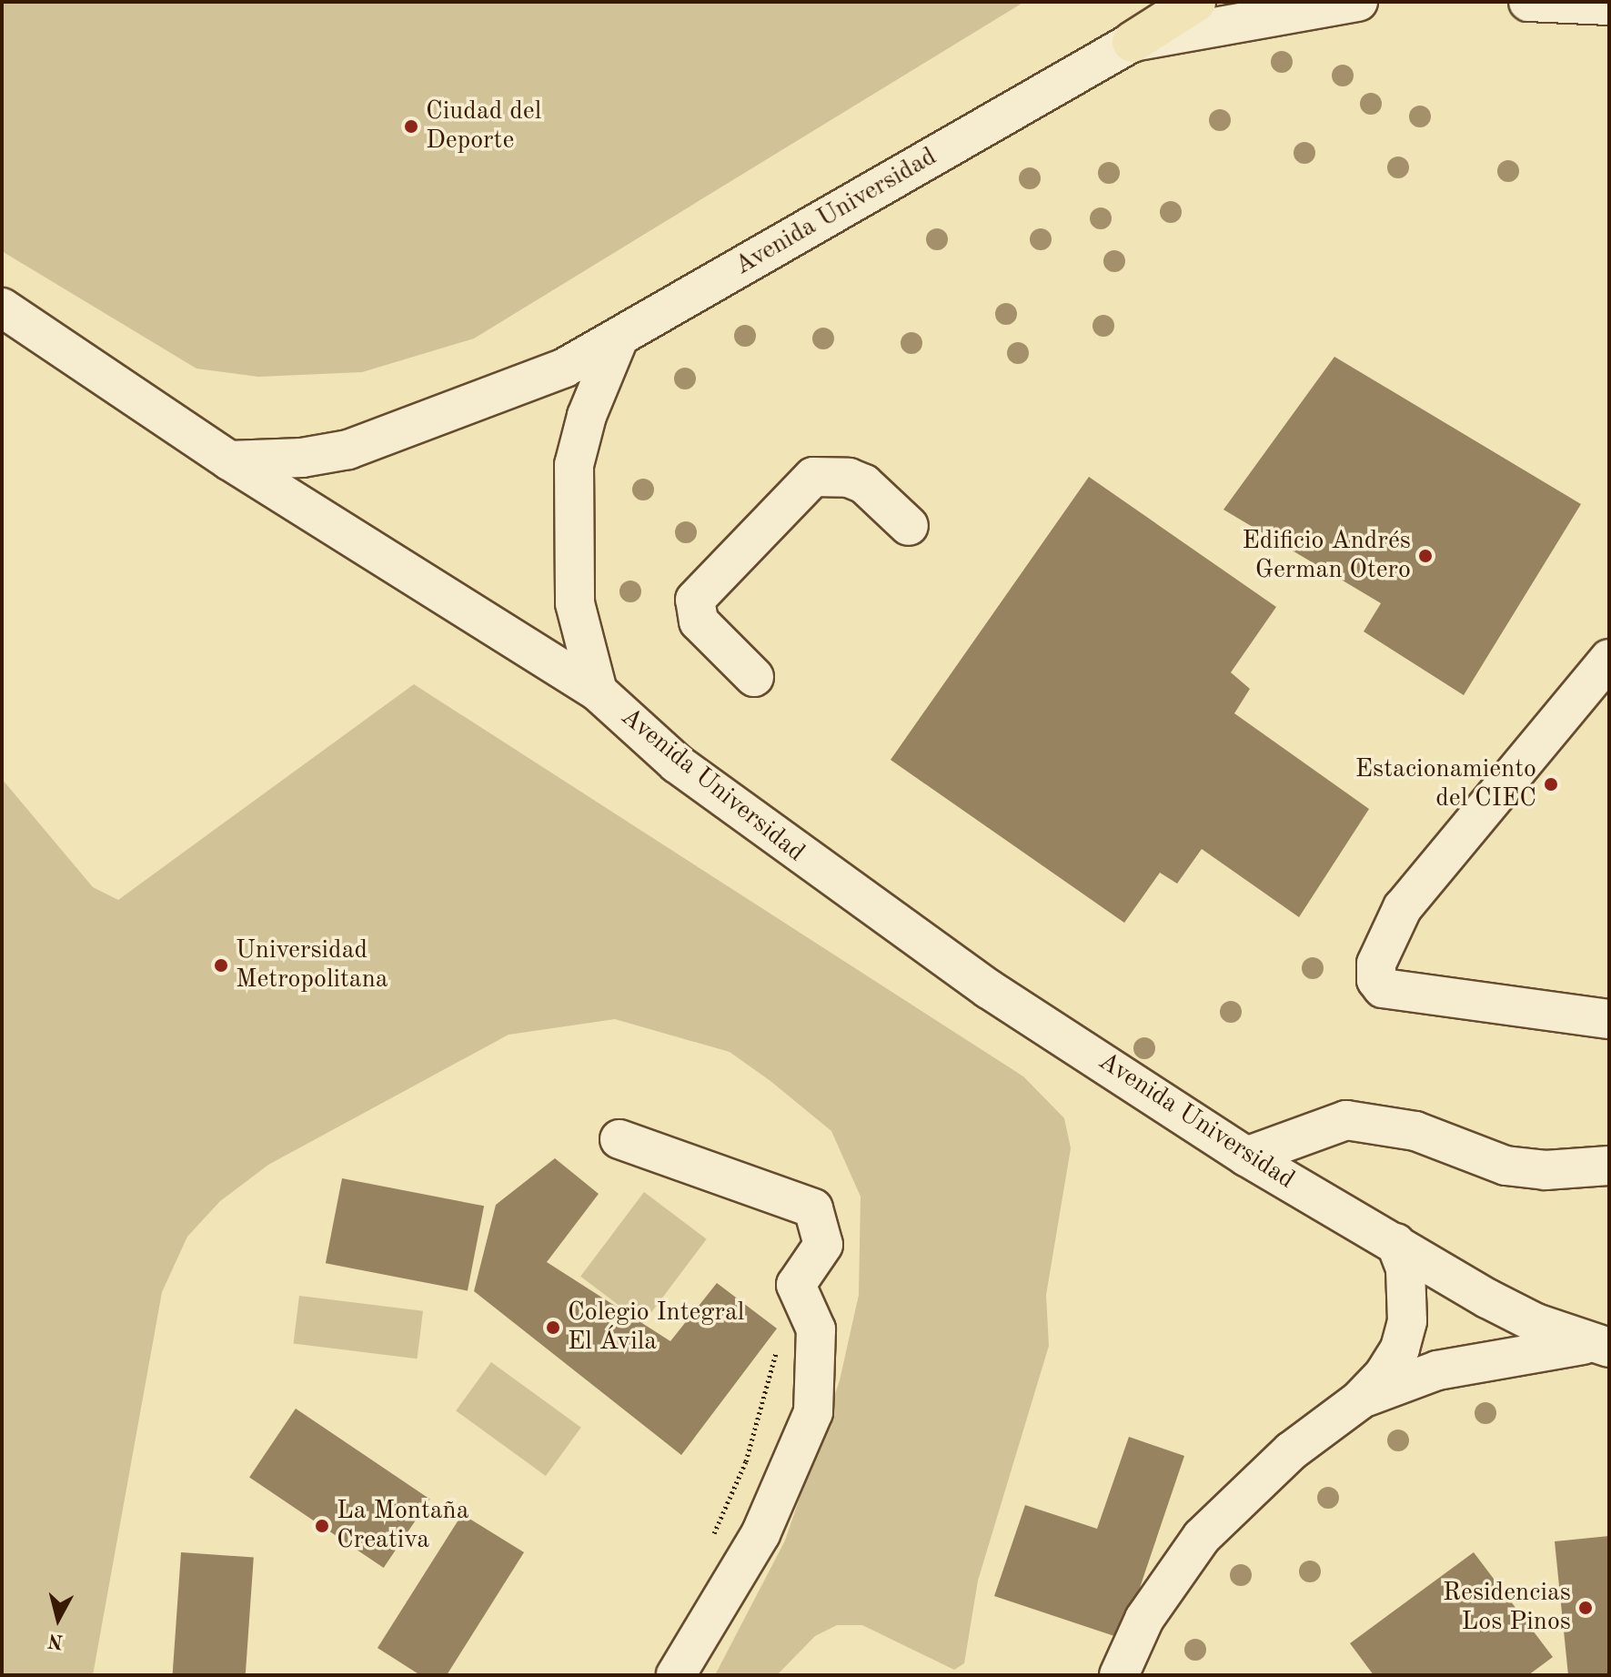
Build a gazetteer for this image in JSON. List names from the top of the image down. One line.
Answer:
{"streets":{"street":["Avenida Universidad"]},"places":["Ciudad del Deporte","Edificio Andrés German Otero","Estacionamiento del CIEC","Universidad Metropolitana","Colegio Integral El Ávila","La Montaña Creativa","Residencias Los Pinos"],"north":"bottom"}
